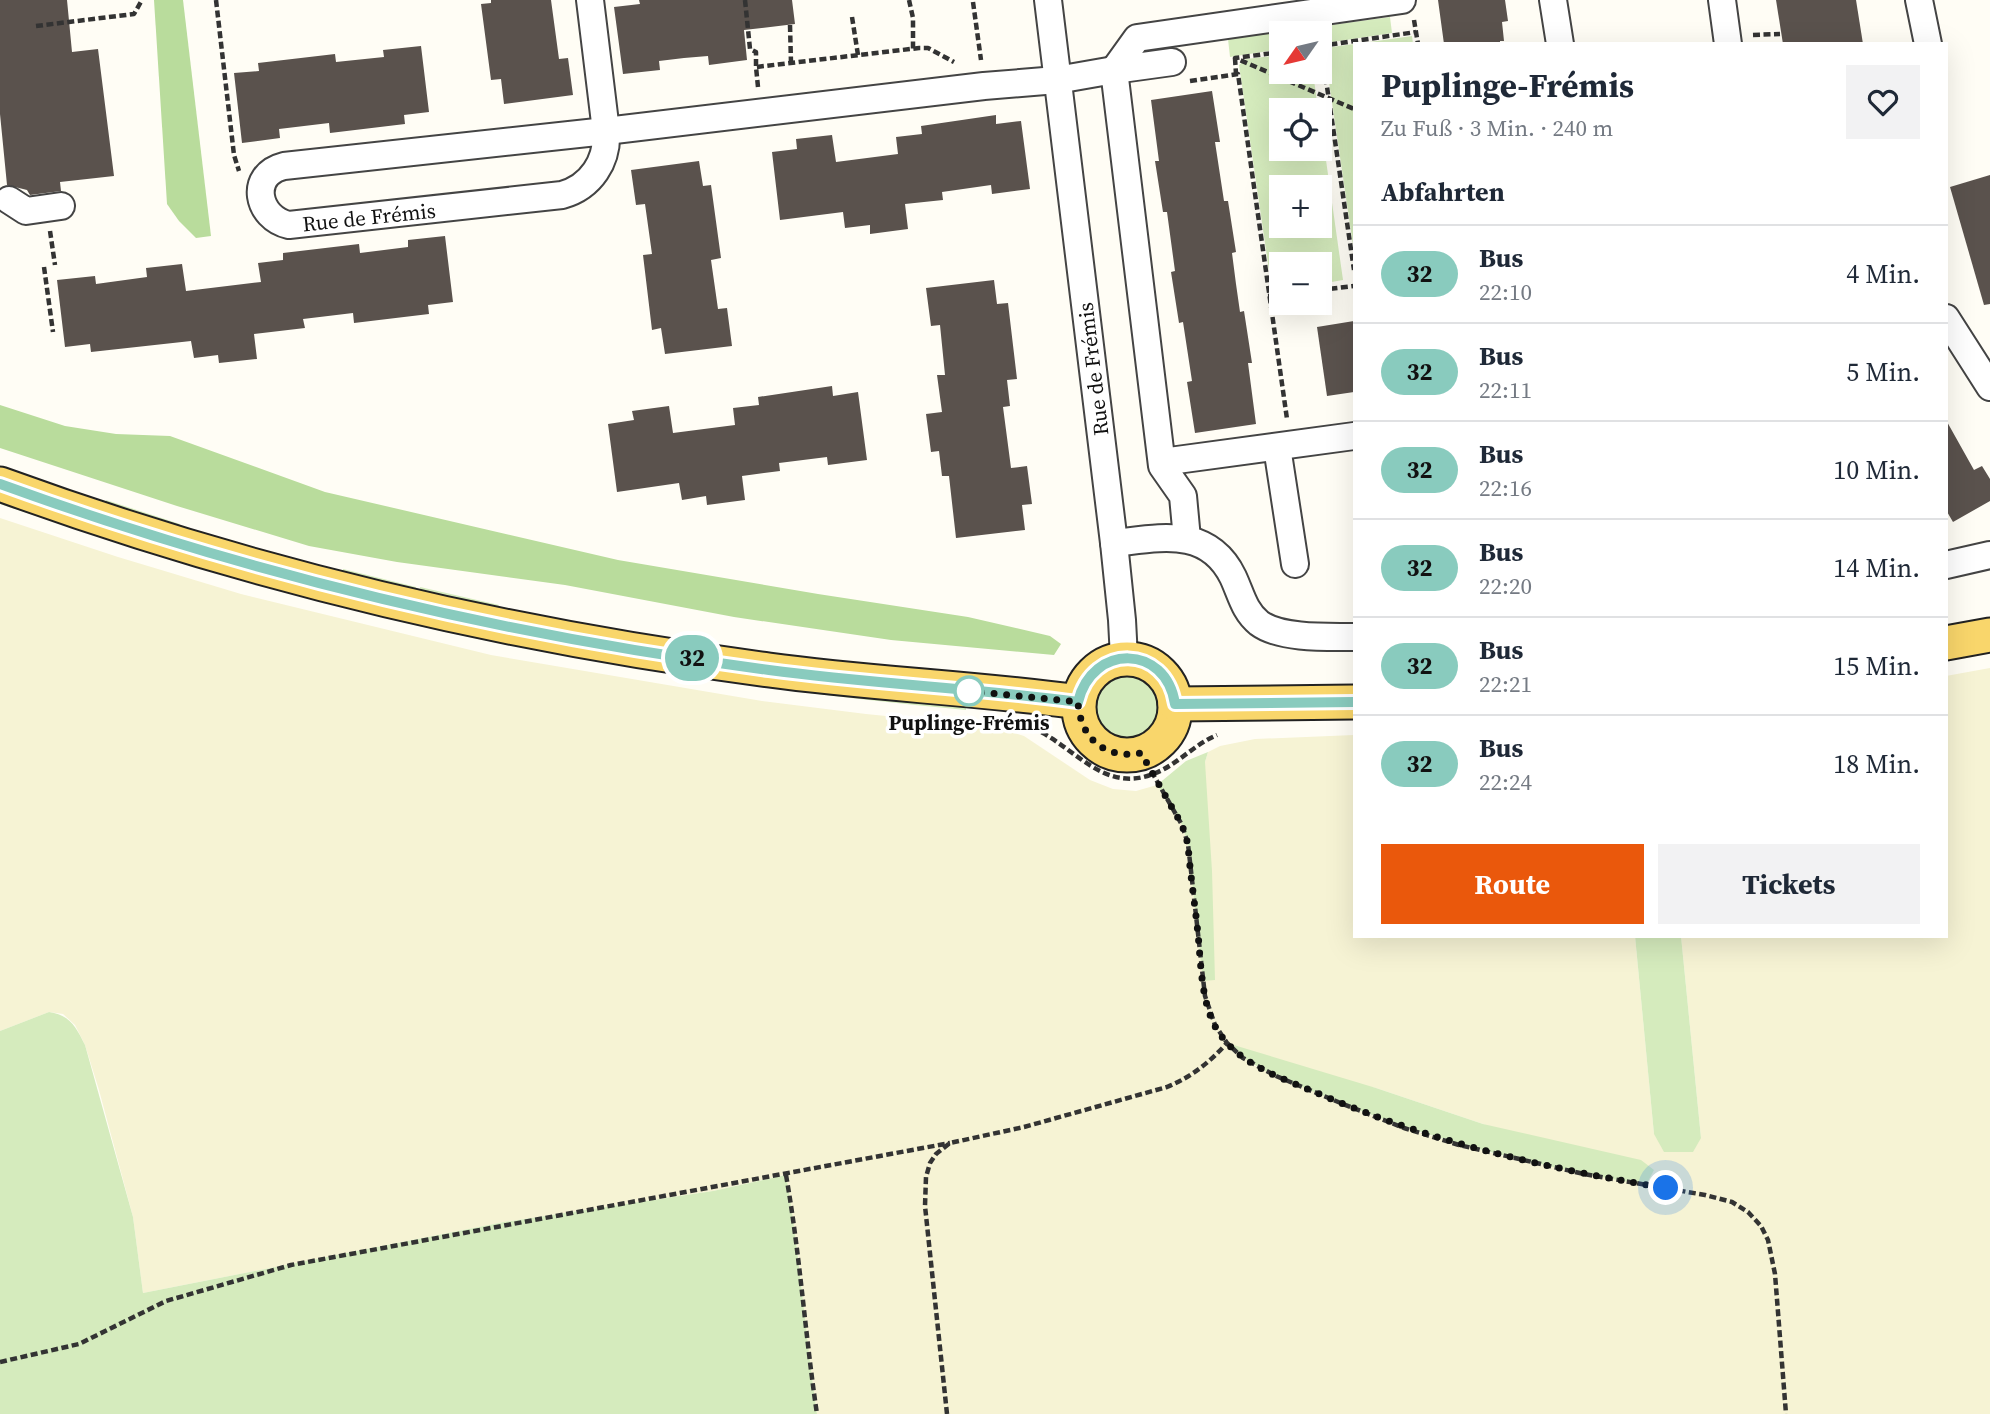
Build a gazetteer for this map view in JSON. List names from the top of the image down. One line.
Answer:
{"streets":{"street":["Rue de Frémis"]},"places":["Puplinge-Frémis"],"lines":["bus line 32"],"north":"bottom left","page":{"on_map":"32","map_buttons":["+","−"],"heading":[["Puplinge-Frémis","Zu Fuß · 3 Min. · 240 m"],"Abfahrten"],"list":[{"mark":"32","name":"Bus","note":"22:10","value":"4 Min."},{"mark":"32","name":"Bus","note":"22:11","value":"5 Min."},{"mark":"32","name":"Bus","note":"22:16","value":"10 Min."},{"mark":"32","name":"Bus","note":"22:20","value":"14 Min."},{"mark":"32","name":"Bus","note":"22:21","value":"15 Min."},{"mark":"32","name":"Bus","note":"22:24","value":"18 Min."}],"buttons":["Route","Tickets"]}}
